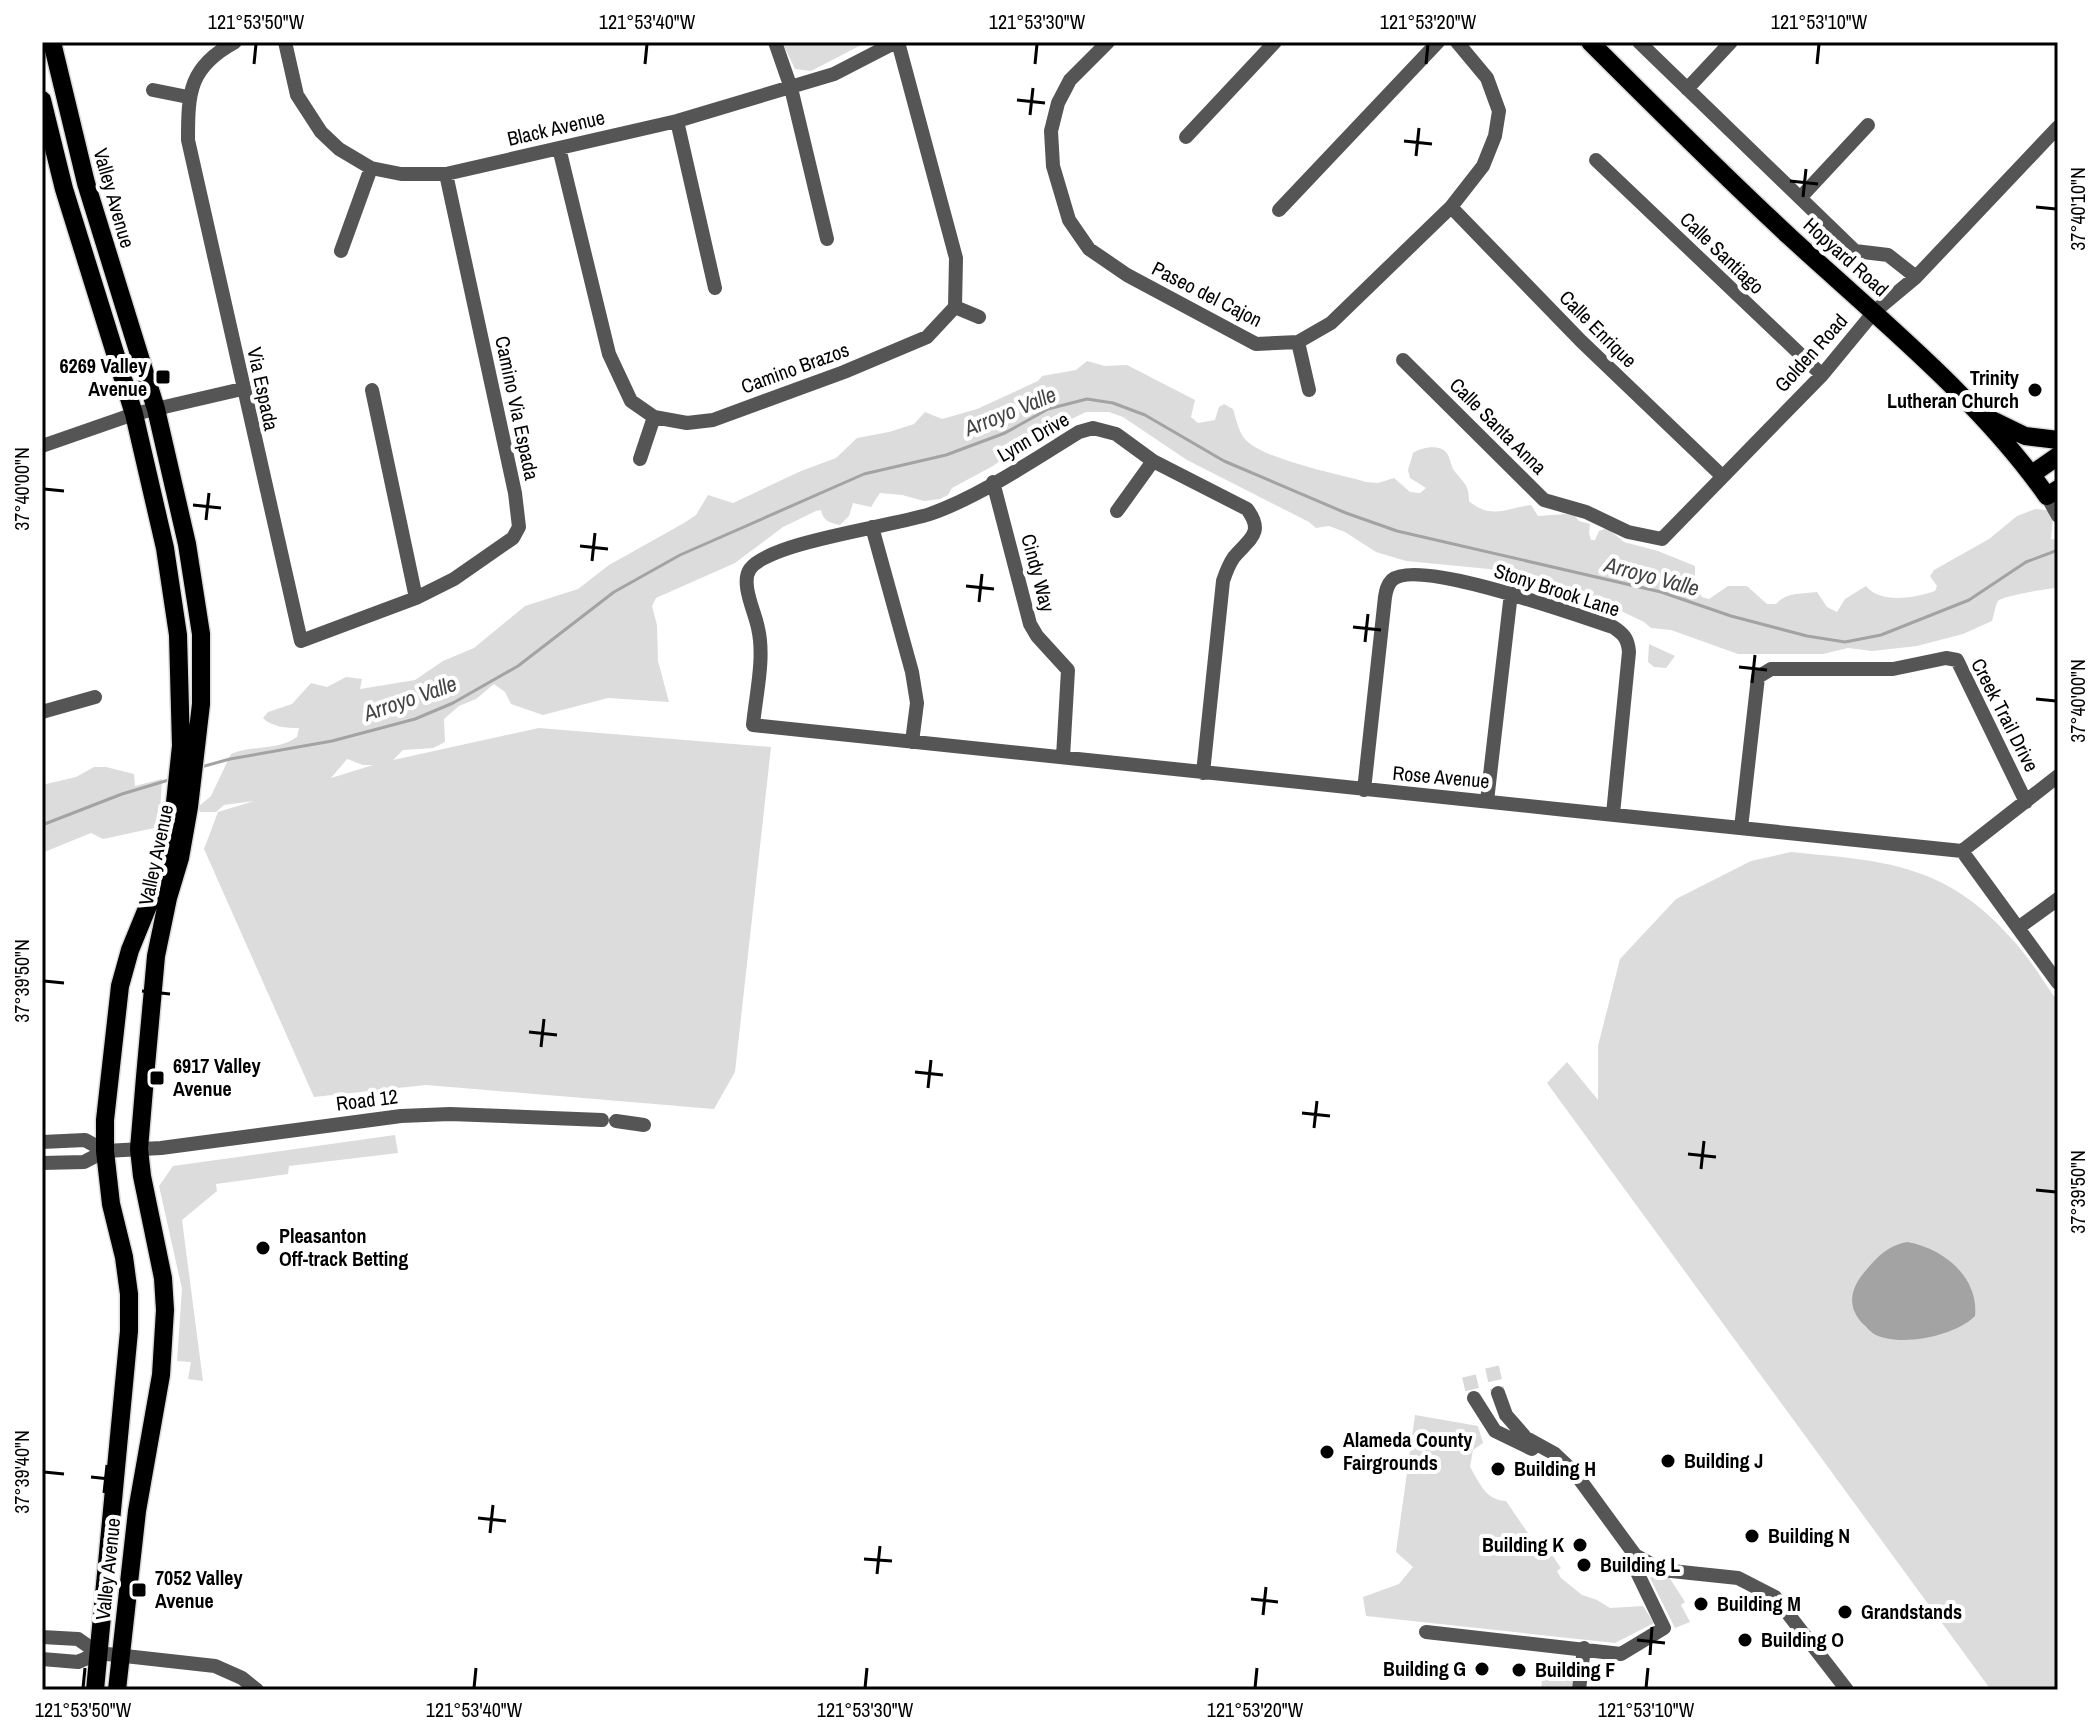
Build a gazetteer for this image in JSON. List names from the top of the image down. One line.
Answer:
{"streets":{"main road":["Valley Avenue","Hopyard Road"],"street":["Black Avenue","Calle Santiago","Paseo del Cajon","Calle Enrique","Golden Road","Camino Brazos","Via Espada","Camino Via Espada","Calle Santa Anna","Lynn Drive","Cindy Way","Stony Brook Lane","Creek Trail Drive","Rose Avenue","Road 12"]},"crossings":[["Black Avenue","Camino Via Espada"],["Valley Avenue","Road 12"],["Calle Santiago","Golden Road"],["Hopyard Road","Golden Road"],["Paseo del Cajon","Calle Enrique"],["Calle Enrique","Golden Road"],["Golden Road","Calle Santa Anna"],["Via Espada","Camino Via Espada"],["Lynn Drive","Cindy Way"],["Lynn Drive","Rose Avenue"],["Cindy Way","Rose Avenue"],["Stony Brook Lane","Rose Avenue"],["Creek Trail Drive","Rose Avenue"]],"water":["Arroyo Valle"],"places":{"transit":["6269 Valley Avenue","6917 Valley Avenue","7052 Valley Avenue"],"other":["Trinity Lutheran Church","Pleasanton Off-track Betting","Alameda County Fairgrounds","Building J","Building H","Building N","Building K","Building L","Building M","Grandstands","Building O","Building G","Building F"]},"coordinates":["121°53'50\"W","121°53'40\"W","121°53'30\"W","121°53'20\"W","121°53'10\"W","37°40'10\"N","37°40'00\"N","37°39'50\"N","37°39'40\"N"]}
